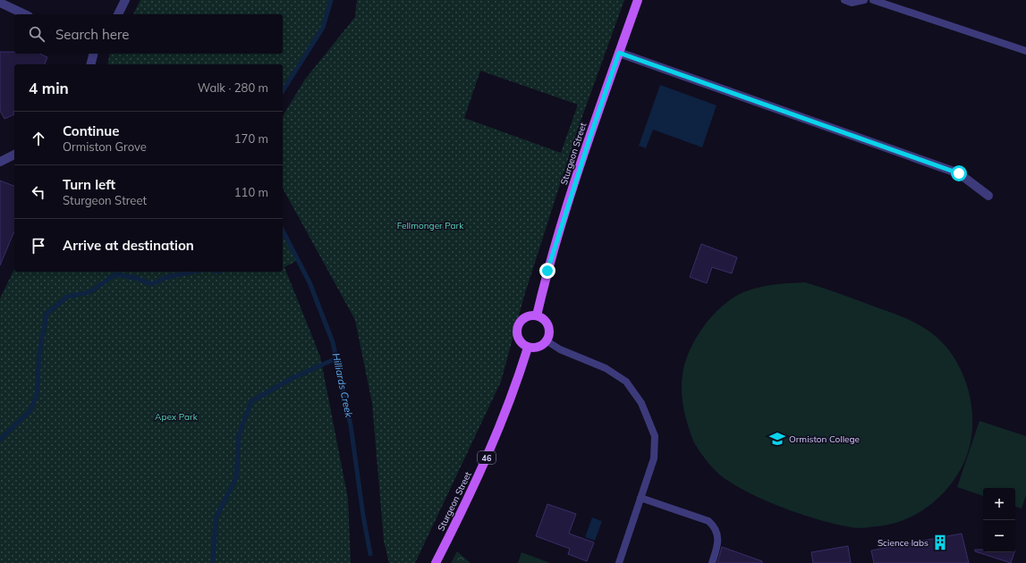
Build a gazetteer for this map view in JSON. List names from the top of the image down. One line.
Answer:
{"streets":{"main road":["Sturgeon Street","46"]},"water":["Hilliards Creek"],"parks":["Fellmonger Park","Apex Park"],"places":{"school or university":["Ormiston College"],"building":["Science labs"]},"page":{"search":"Search here","heading":["4 min","Walk · 280 m"],"list":[["Continue","Ormiston Grove","170 m"],["Turn left","Sturgeon Street","110 m"],"Arrive at destination"],"map_buttons":["+","−"]}}
